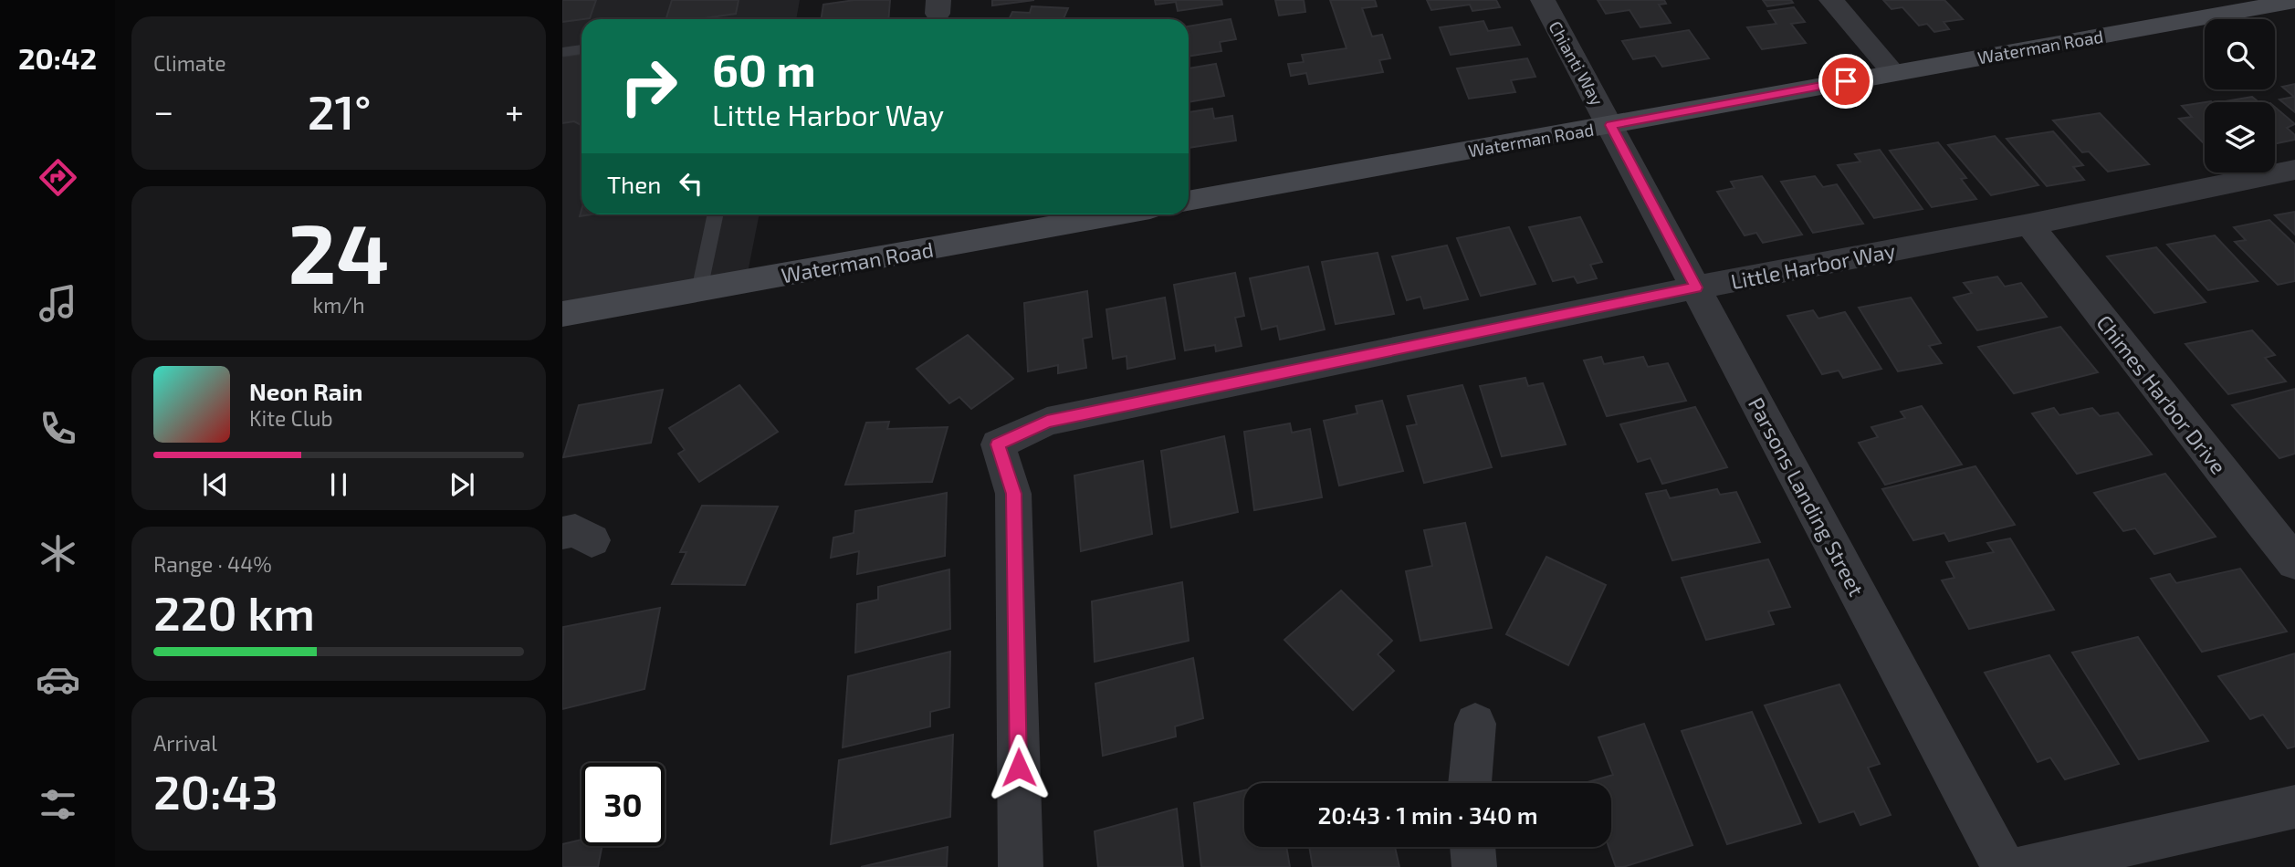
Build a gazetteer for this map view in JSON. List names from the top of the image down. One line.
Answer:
{"streets":{"main road":["Waterman Road"],"street":["Chianti Way","Little Harbor Way","Chimes Harbor Drive","Parsons Landing Street"]},"crossings":[["Waterman Road","Chianti Way"],["Waterman Road","Parsons Landing Street"],["Chianti Way","Parsons Landing Street"],["Little Harbor Way","Chimes Harbor Drive"],["Little Harbor Way","Parsons Landing Street"]],"page":{"tabs":"20:42","tile":["Climate",["24","km/h"],["Range · 44%","220 km"],["Arrival","20:43"]],"turn":["60 m","Little Harbor Way"],"heat":["−","21°","+"],"then":"Then","song":["Neon Rain","Kite Club"],"limit":"30","trip":"20:43 · 1 min · 340 m"}}
